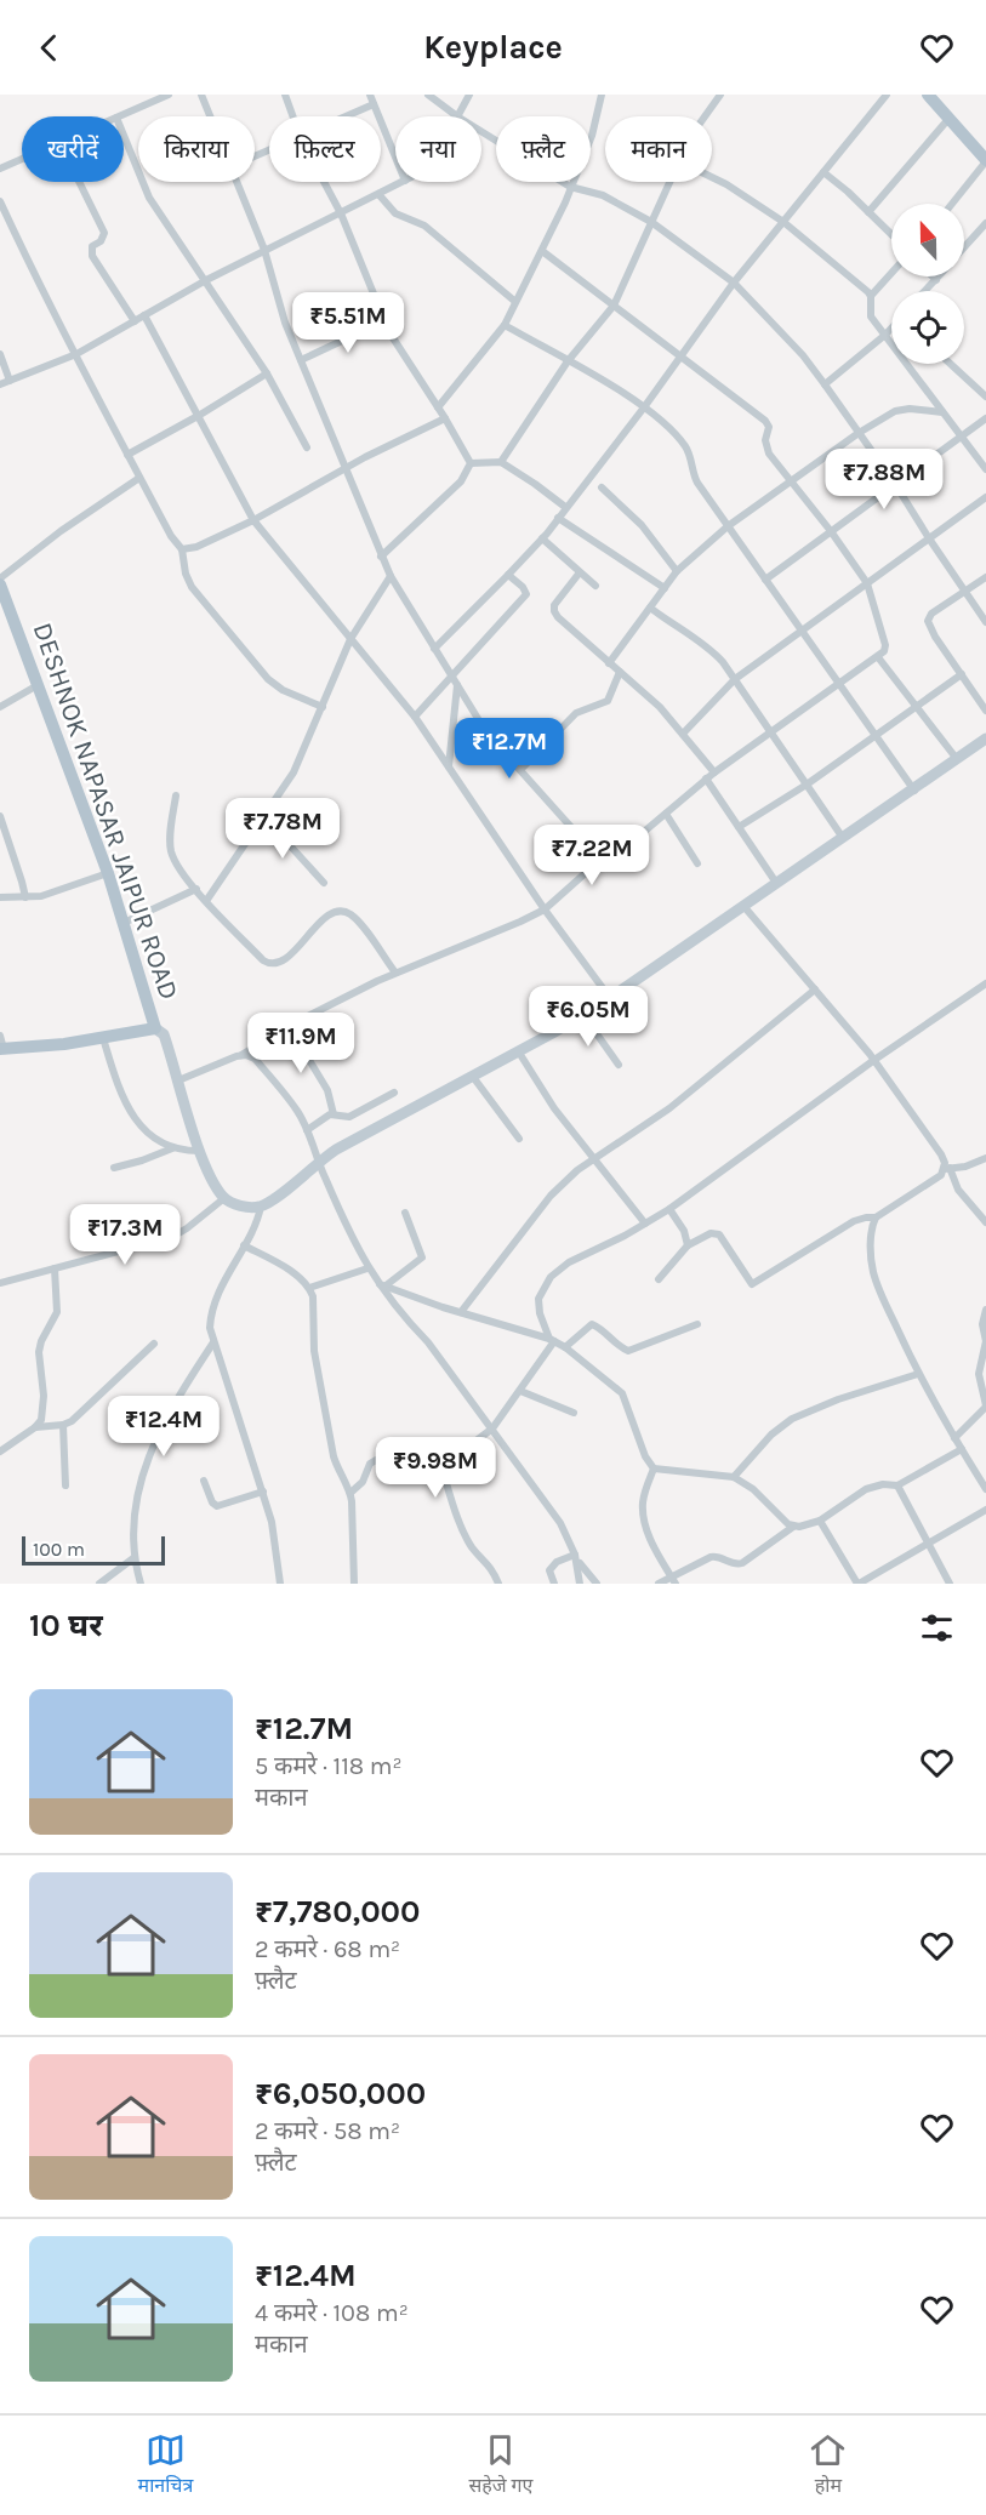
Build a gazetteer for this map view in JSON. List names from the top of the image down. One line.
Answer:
{"streets":{"main road":["DESHNOK NAPASAR JAIPUR ROAD"]},"scale_bar":"100 m","north":"top","page":{"header":"Keyplace","chip":["खरीदें","किराया","फ़िल्टर","नया","फ़्लैट","मकान"],"price":["₹5.51M","₹7.88M","₹12.7M","₹7.78M","₹7.22M","₹6.05M","₹11.9M","₹17.3M","₹12.4M","₹9.98M"],"scale":"100 m","heading":"10 घर","list":[{"name":"₹12.7M","note":"5 कमरे · 118 m² · मकान"},{"name":"₹7,780,000","note":"2 कमरे · 68 m² · फ़्लैट"},{"name":"₹6,050,000","note":"2 कमरे · 58 m² · फ़्लैट"},{"name":"₹12.4M","note":"4 कमरे · 108 m² · मकान"}],"tabs":["मानचित्र","सहेजे गए","होम"]}}
